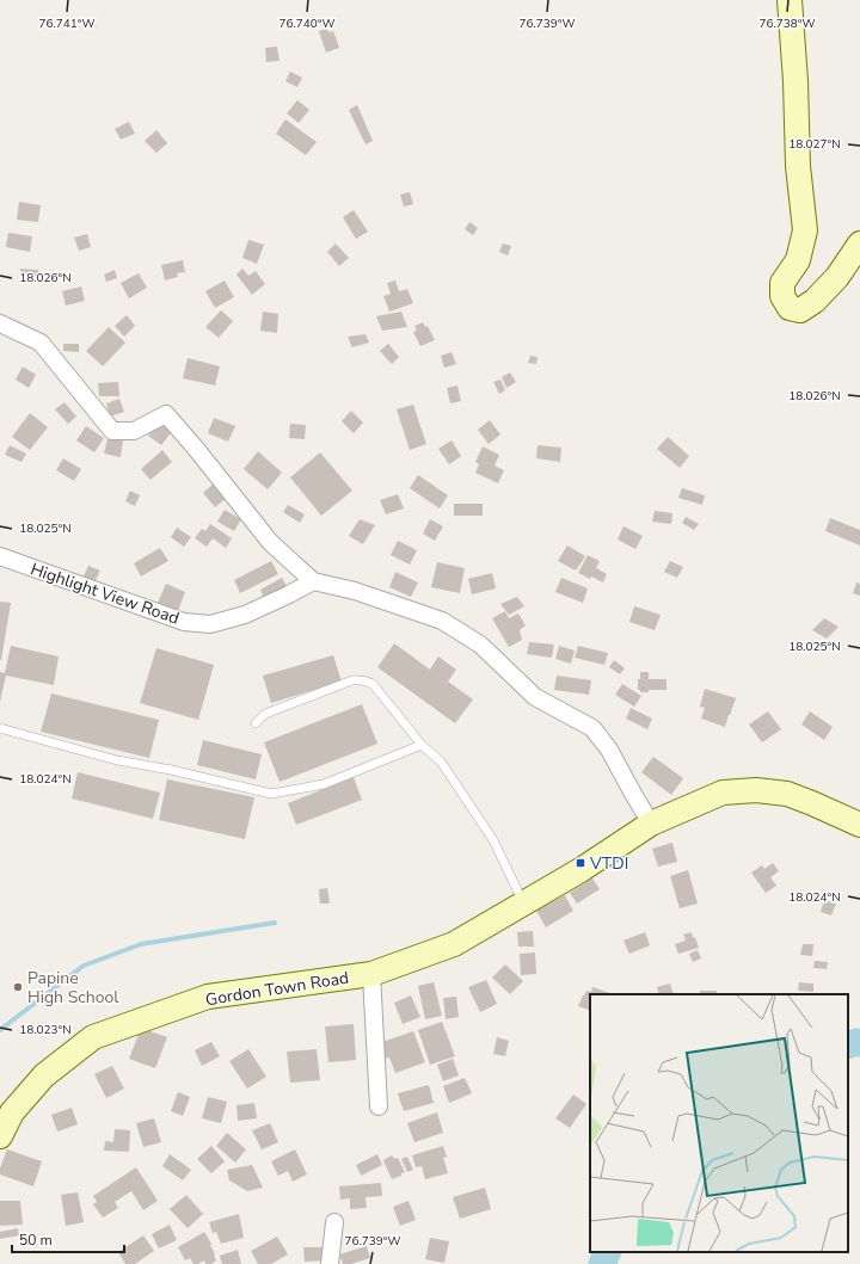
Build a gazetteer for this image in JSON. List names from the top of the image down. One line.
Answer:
{"streets":{"main road":["Gordon Town Road"],"street":["Highlight View Road"]},"places":{"transit":["VTDI"],"other":["Papine High School"]},"scale_bar":"50 m","coordinates":["76.741°W","76.740°W","76.739°W","76.738°W","18.027°N","18.026°N","18.025°N","18.024°N","18.023°N"]}
